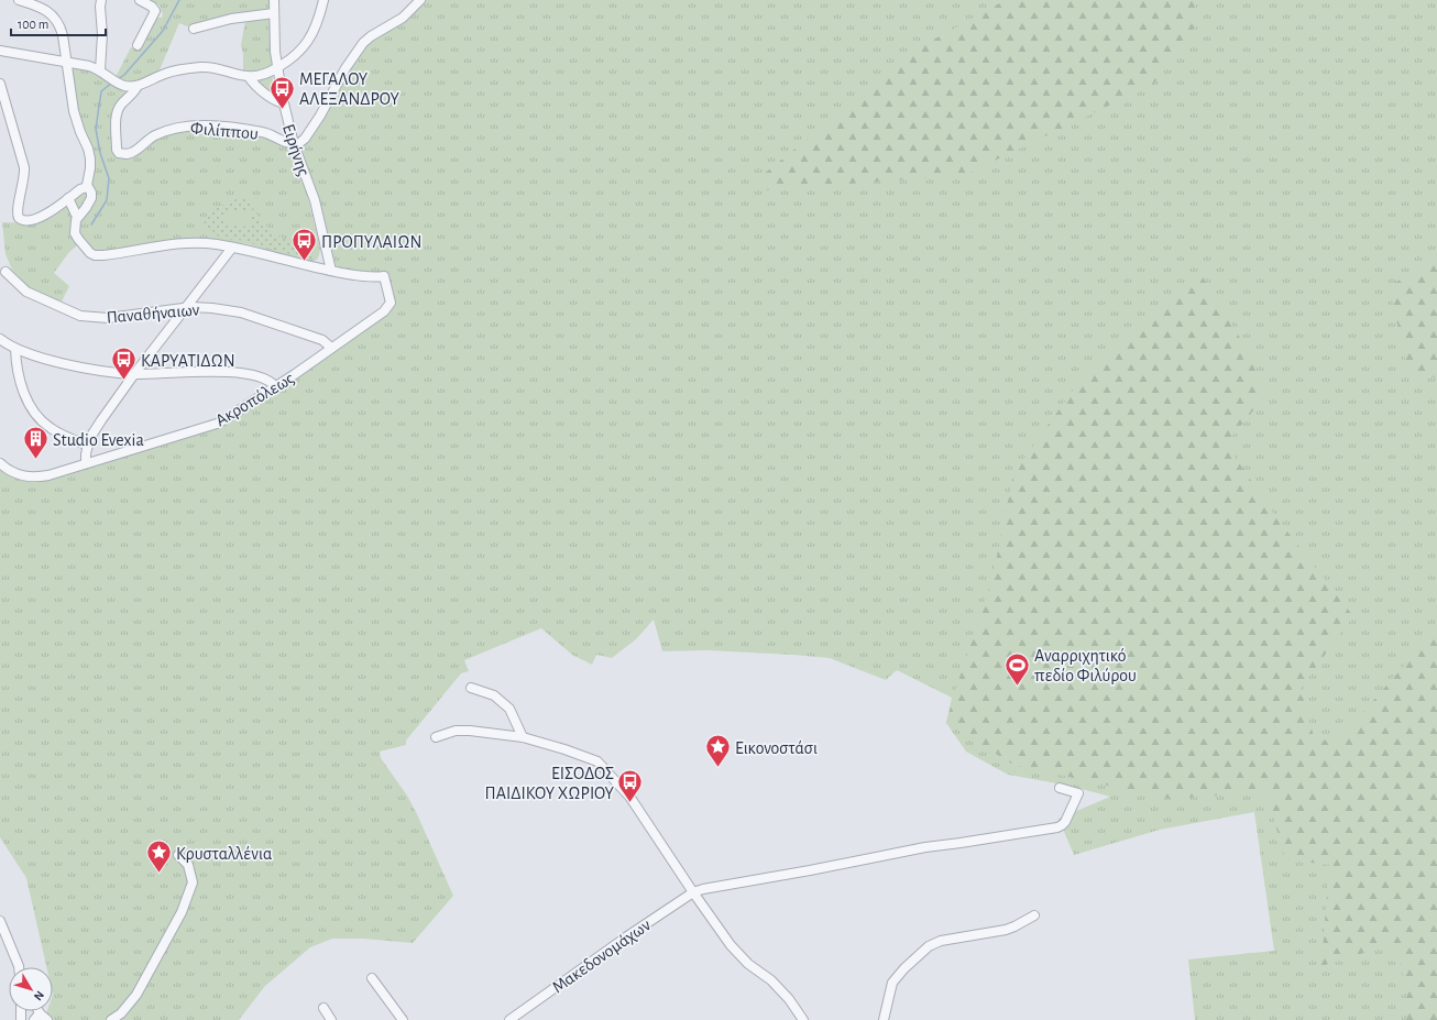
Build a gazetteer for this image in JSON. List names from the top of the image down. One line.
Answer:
{"streets":{"street":["Φιλίππου","Ειρήνης","Παναθήναιων","Ακροπόλεως","Μακεδονομάχων"]},"crossings":[["Φιλίππου","Ειρήνης"],["Ειρήνης","Ακροπόλεως"],["Παναθήναιων","Ακροπόλεως"]],"places":{"bus stop":["ΜΕΓΑΛΟΥ ΑΛΕΞΑΝΔΡΟΥ","ΠΡΟΠΥΛΑΙΩΝ","ΚΑΡΥΑΤΙΔΩΝ","ΕΙΣΟΔΟΣ ΠΑΙΔΙΚΟΥ ΧΩΡΙΟΥ"],"building":["Studio Evexia"],"sports":["Αναρριχητικό πεδίο Φιλύρου"],"place":["Εικονοστάσι","Κρυσταλλένια"]},"scale_bar":"100 m","north":"bottom right"}
